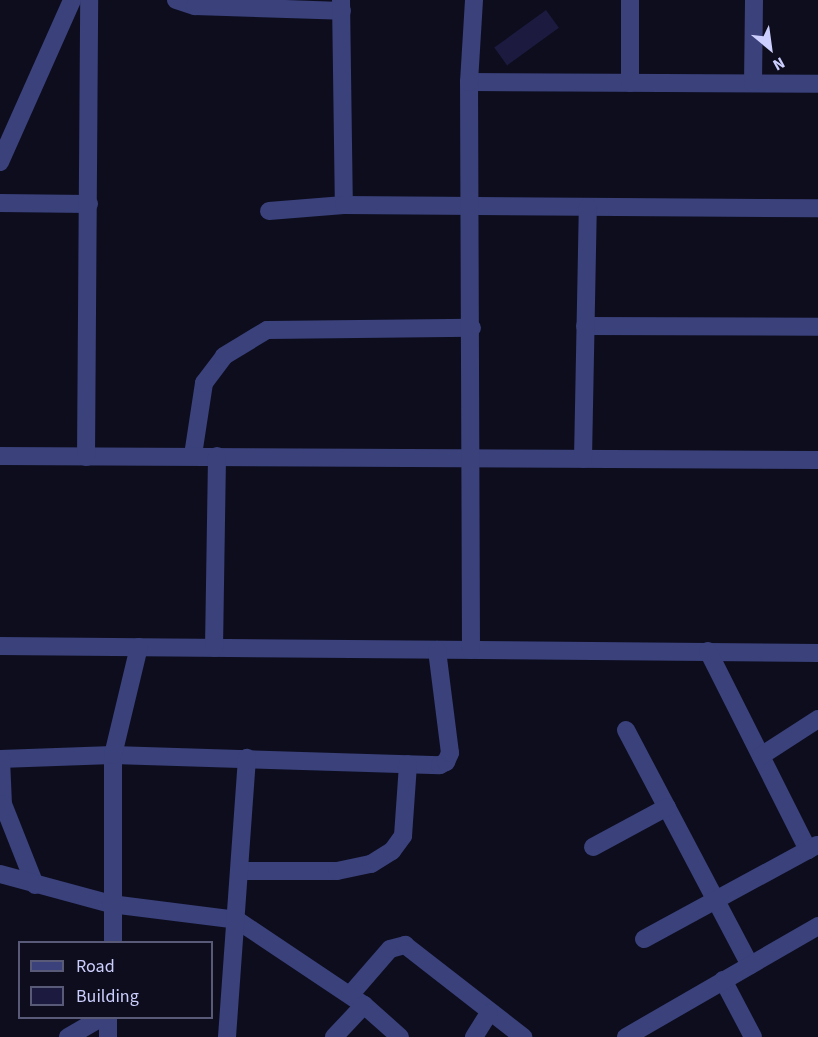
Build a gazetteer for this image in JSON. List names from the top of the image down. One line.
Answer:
{"legend":["Road","Building"],"north":"bottom right"}
